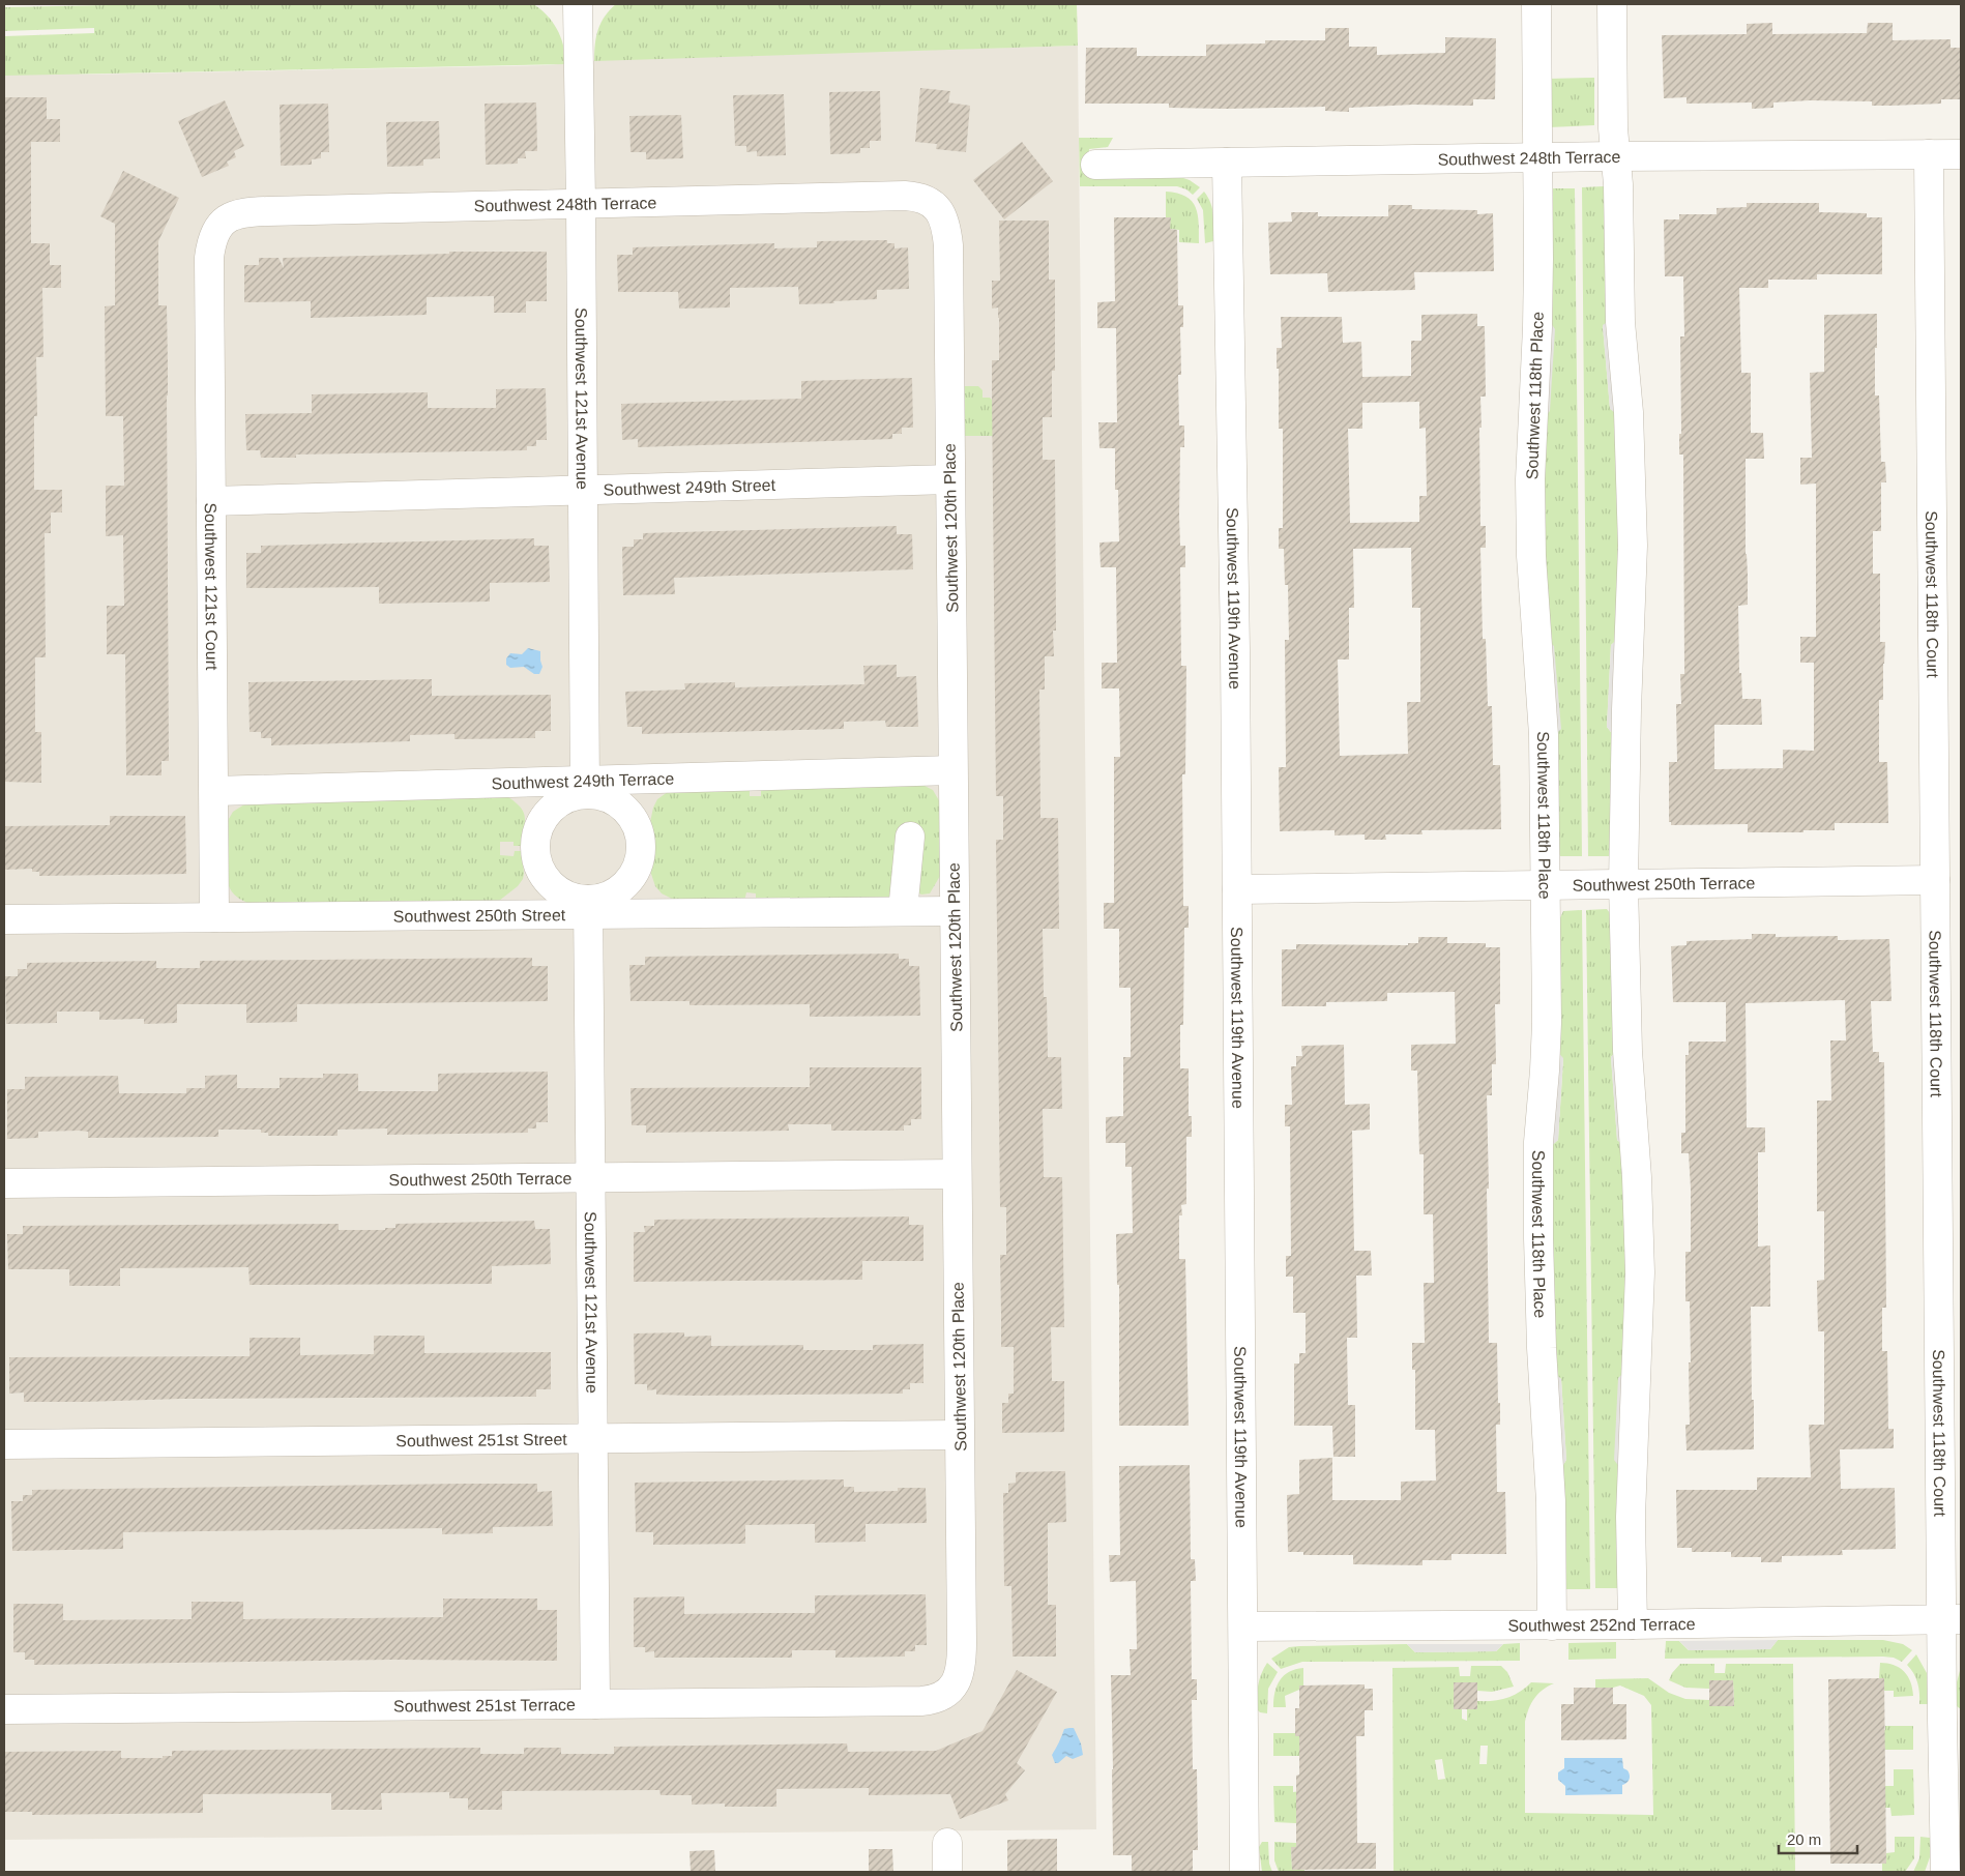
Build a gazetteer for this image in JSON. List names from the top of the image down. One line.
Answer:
{"streets":{"street":["Southwest 248th Terrace","Southwest 118th Place","Southwest 121st Avenue","Southwest 249th Street","Southwest 120th Place","Southwest 121st Court","Southwest 118th Court","Southwest 119th Avenue","Southwest 249th Terrace","Southwest 250th Terrace","Southwest 250th Street","Southwest 251st Street","Southwest 252nd Terrace","Southwest 251st Terrace"]},"crossings":[["Southwest 248th Terrace","Southwest 118th Place"],["Southwest 248th Terrace","Southwest 121st Avenue"],["Southwest 248th Terrace","Southwest 120th Place"],["Southwest 248th Terrace","Southwest 121st Court"],["Southwest 248th Terrace","Southwest 118th Court"],["Southwest 248th Terrace","Southwest 119th Avenue"],["Southwest 118th Place","Southwest 250th Terrace"],["Southwest 118th Place","Southwest 252nd Terrace"],["Southwest 121st Avenue","Southwest 249th Street"],["Southwest 121st Avenue","Southwest 249th Terrace"],["Southwest 121st Avenue","Southwest 250th Terrace"],["Southwest 121st Avenue","Southwest 250th Street"],["Southwest 121st Avenue","Southwest 251st Street"],["Southwest 121st Avenue","Southwest 251st Terrace"],["Southwest 249th Street","Southwest 120th Place"],["Southwest 249th Street","Southwest 121st Court"],["Southwest 120th Place","Southwest 249th Terrace"],["Southwest 120th Place","Southwest 250th Terrace"],["Southwest 120th Place","Southwest 250th Street"],["Southwest 120th Place","Southwest 251st Street"],["Southwest 120th Place","Southwest 251st Terrace"],["Southwest 121st Court","Southwest 249th Terrace"],["Southwest 121st Court","Southwest 250th Street"],["Southwest 118th Court","Southwest 250th Terrace"],["Southwest 118th Court","Southwest 252nd Terrace"],["Southwest 119th Avenue","Southwest 250th Terrace"],["Southwest 119th Avenue","Southwest 252nd Terrace"],["Southwest 249th Terrace","Southwest 250th Street"]],"scale_bar":"20 m"}
